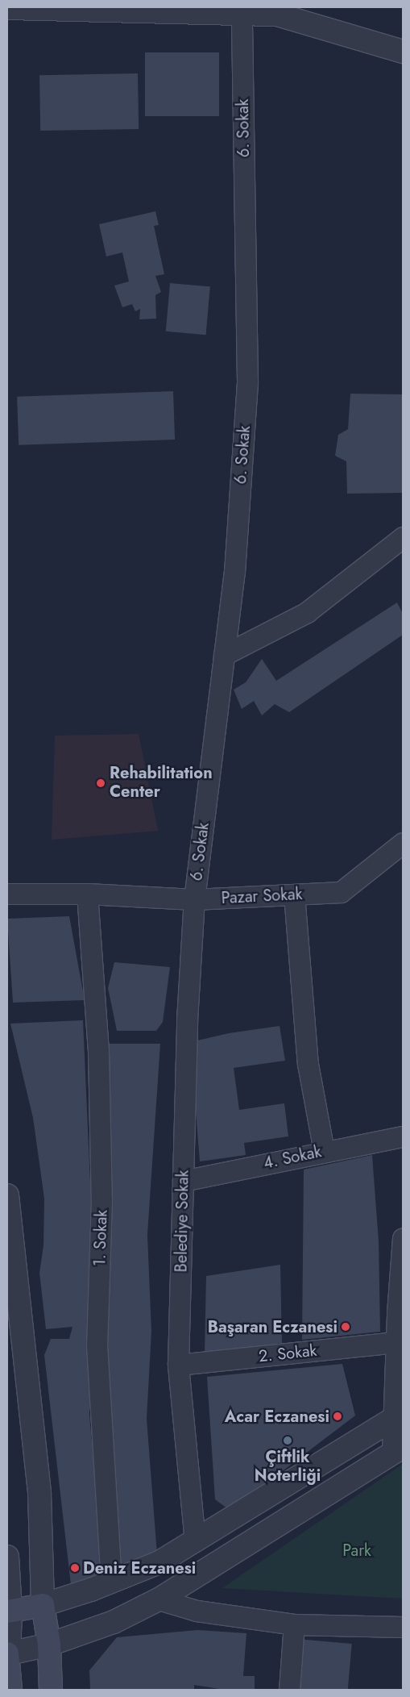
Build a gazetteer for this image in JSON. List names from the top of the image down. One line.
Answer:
{"streets":{"street":["6. Sokak","Pazar Sokak","4. Sokak","Belediye Sokak","1. Sokak","2. Sokak"]},"crossings":[["6. Sokak","Pazar Sokak"],["6. Sokak","Belediye Sokak"],["Pazar Sokak","Belediye Sokak"],["Pazar Sokak","1. Sokak"],["4. Sokak","Belediye Sokak"],["Belediye Sokak","2. Sokak"]],"parks":["Park"],"places":["Rehabilitation Center","Başaran Eczanesi","Acar Eczanesi","Çiftlik Noterliği","Deniz Eczanesi"]}
